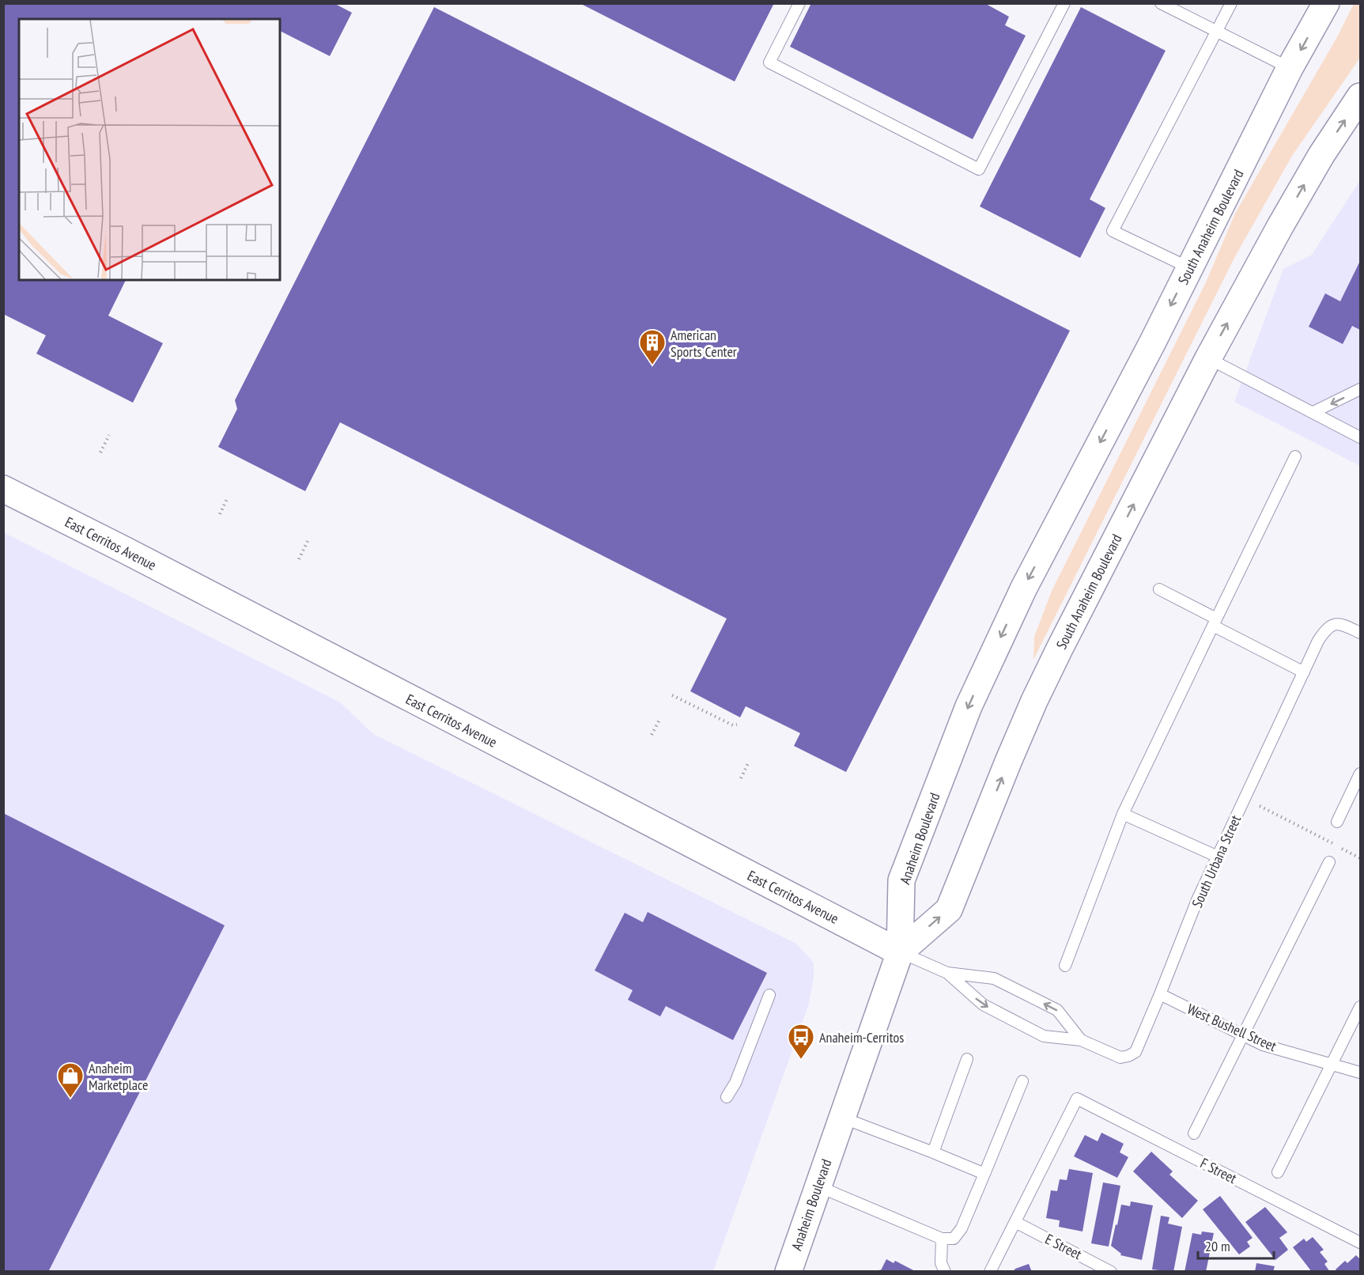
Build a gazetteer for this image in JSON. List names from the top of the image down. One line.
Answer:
{"streets":{"main road":["South Anaheim Boulevard","East Cerritos Avenue","Anaheim Boulevard"],"lane":["South Urbana Street","West Bushell Street","F Street","E Street"]},"crossings":[["South Anaheim Boulevard","East Cerritos Avenue"],["South Anaheim Boulevard","Anaheim Boulevard"],["East Cerritos Avenue","Anaheim Boulevard"],["South Urbana Street","West Bushell Street"],["F Street","E Street"]],"one_way":["Anaheim Boulevard"],"places":{"building":["American Sports Center"],"bus stop":["Anaheim-Cerritos"],"shop":["Anaheim Marketplace"]},"scale_bar":"20 m"}
